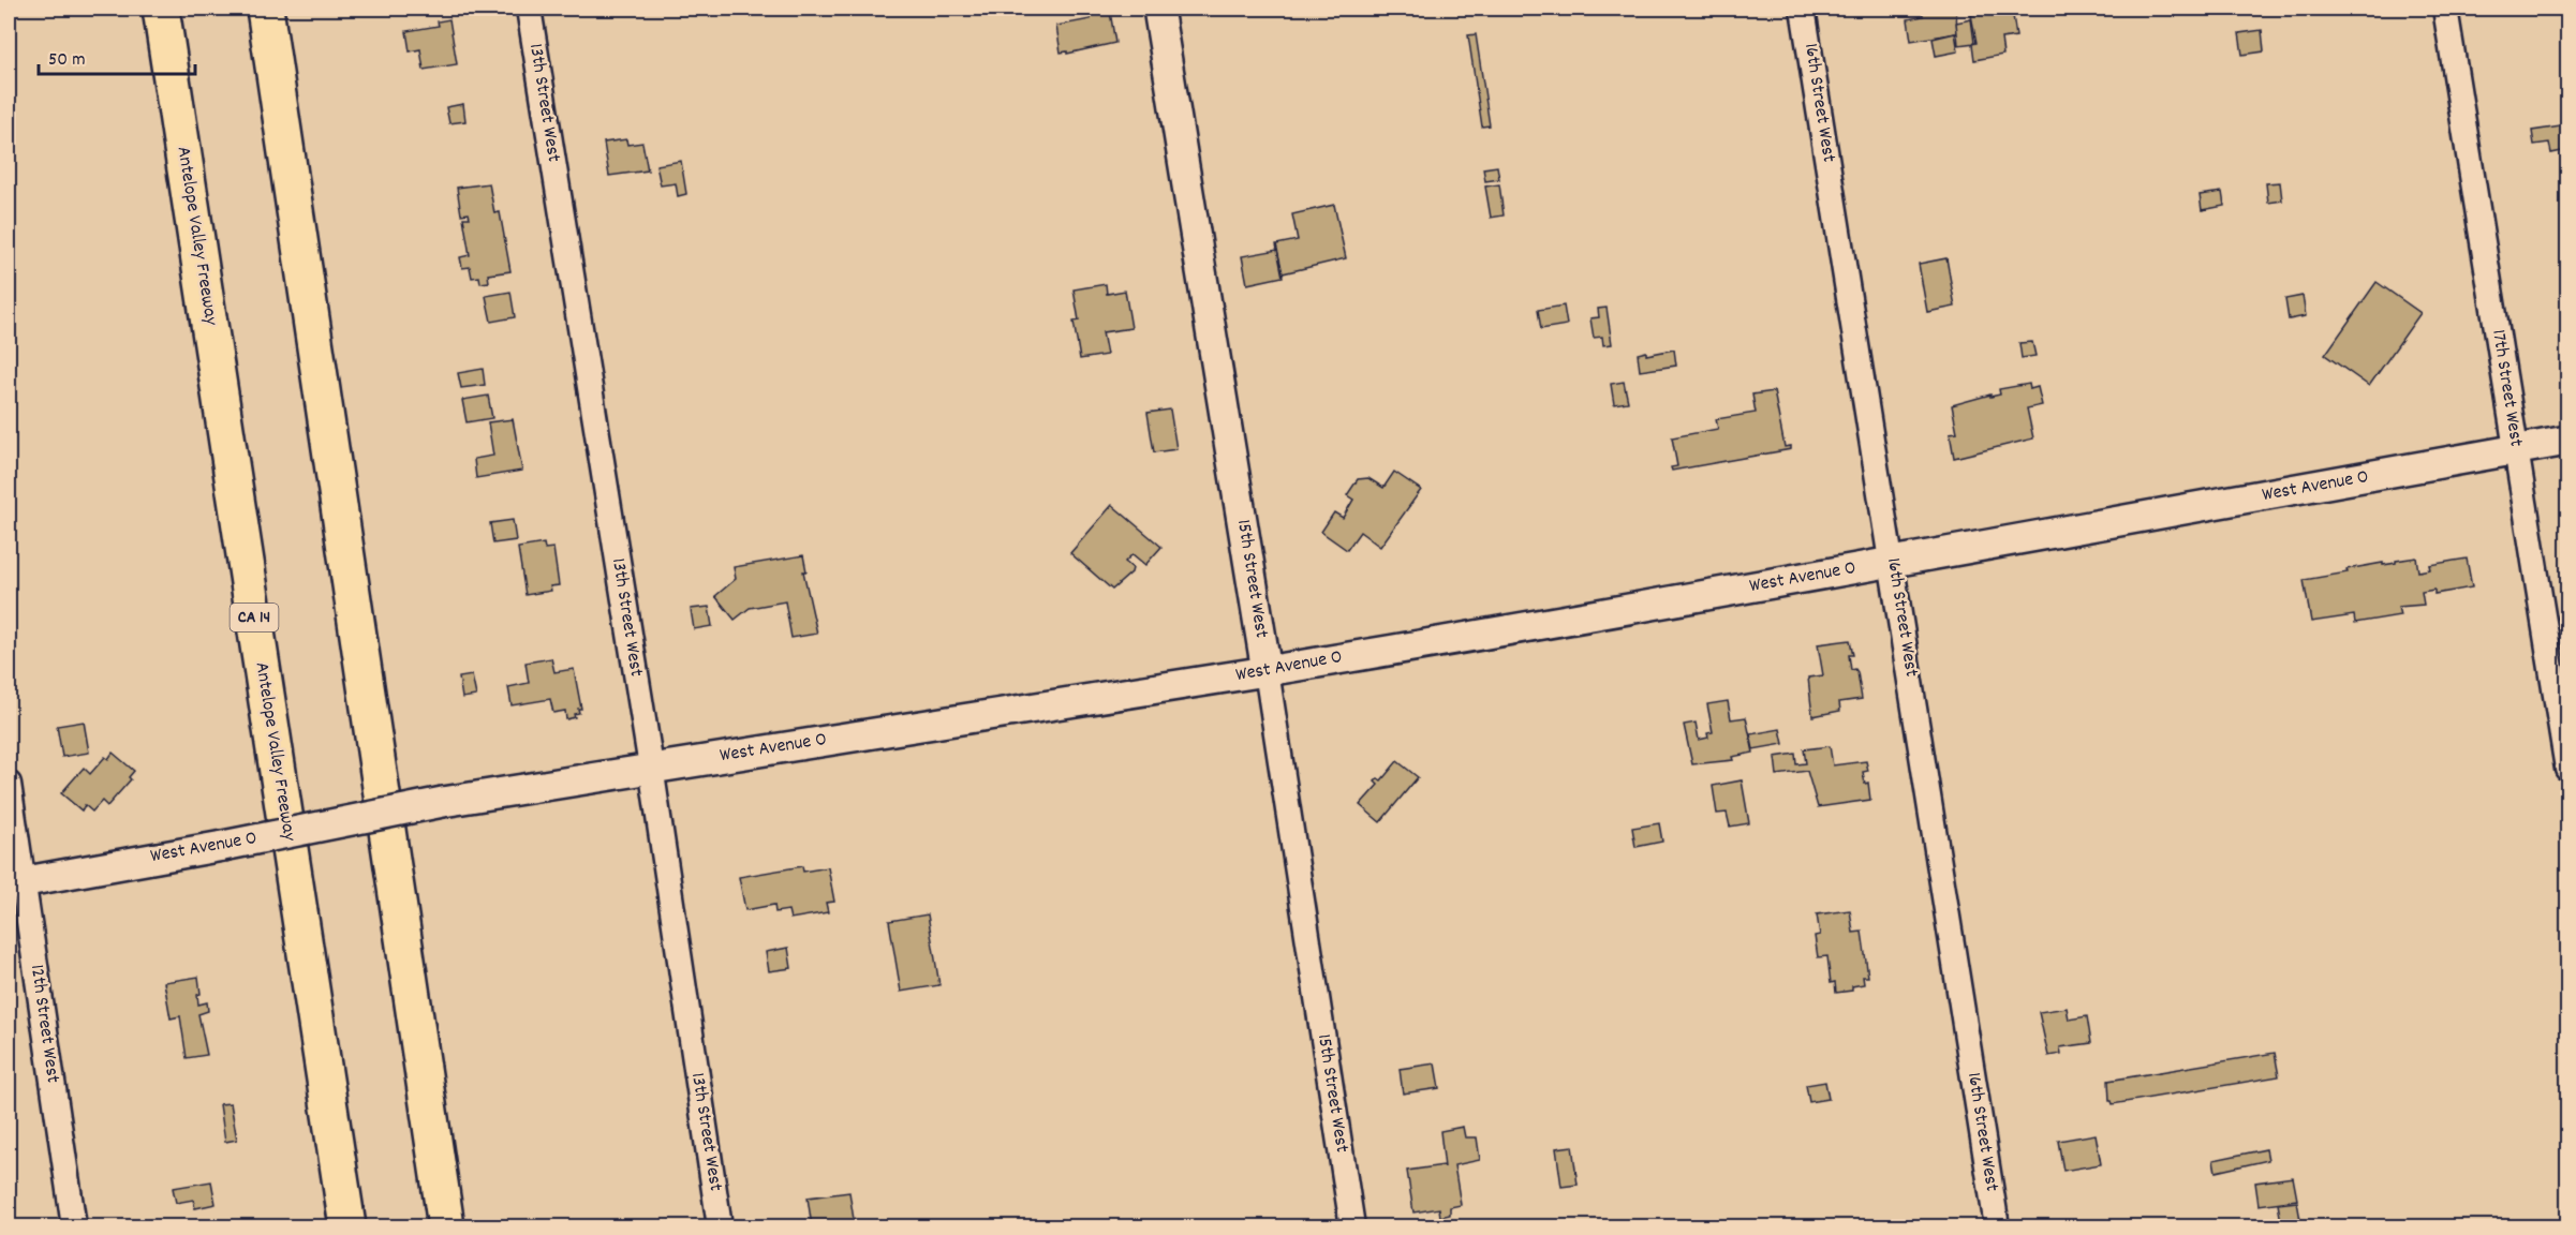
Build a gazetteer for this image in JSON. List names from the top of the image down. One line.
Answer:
{"streets":{"highway":["Antelope Valley Freeway","CA 14"],"street":["13th Street West","16th Street West","17th Street West","West Avenue O","15th Street West","12th Street West"]},"crossings":[["13th Street West","West Avenue O"],["16th Street West","West Avenue O"],["17th Street West","West Avenue O"],["West Avenue O","15th Street West"],["West Avenue O","12th Street West"]],"scale_bar":"50 m"}
